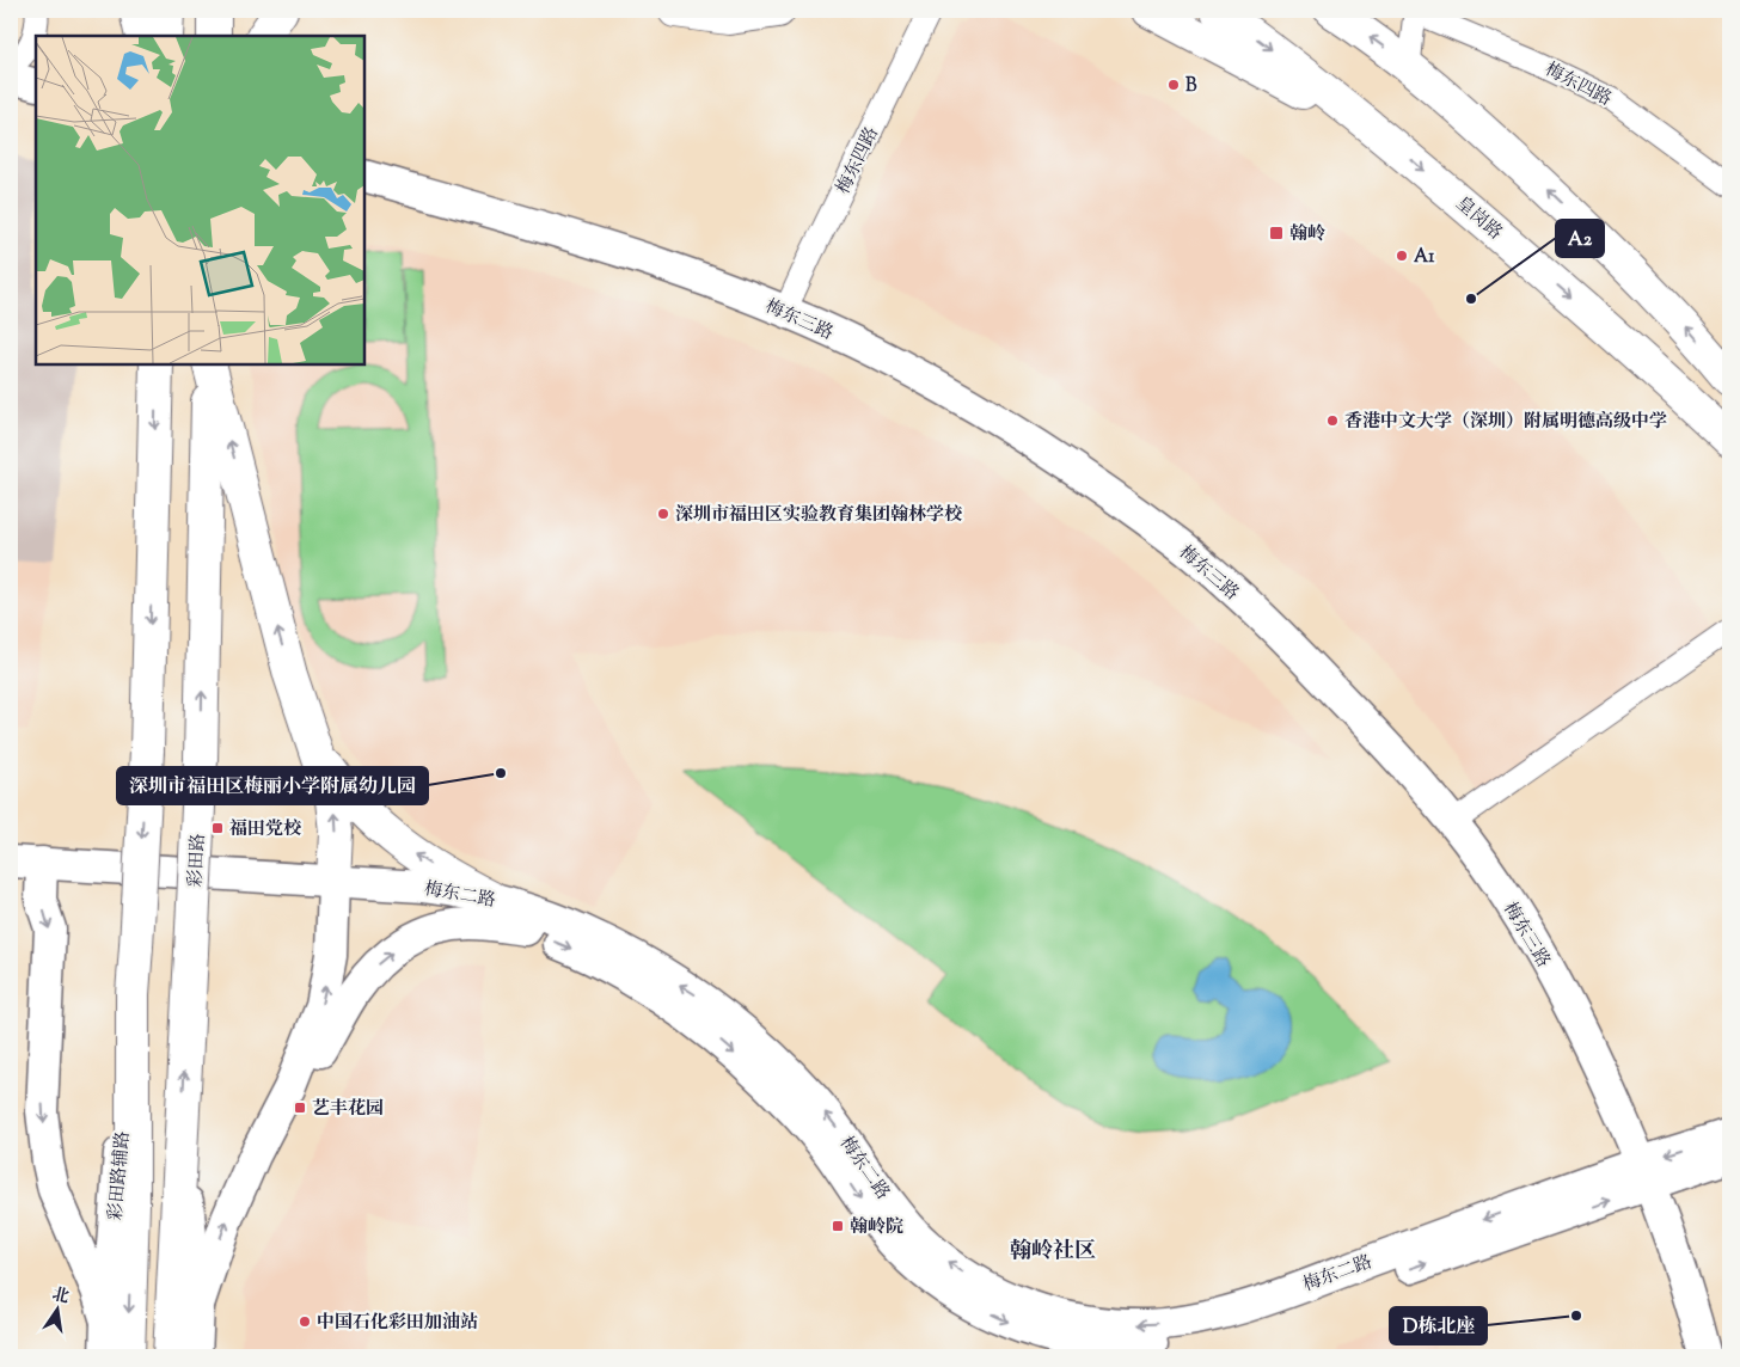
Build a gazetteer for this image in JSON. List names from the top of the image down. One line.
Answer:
{"streets":{"main road":["皇岗路","彩田路"],"street":["梅东四路","梅东三路","梅东二路","彩田路辅路"]},"crossings":[["梅东四路","梅东三路"],["梅东三路","梅东二路"]],"districts":["翰岭社区"],"places":{"other":["B","A1","A2","香港中文大学（深圳）附属明德高级中学","深圳市福田区实验教育集团翰林学校","深圳市福田区梅丽小学附属幼儿园","D栋北座","中国石化彩田加油站"],"transit":["翰岭","福田党校","艺丰花园","翰岭院"]},"north":"top"}
